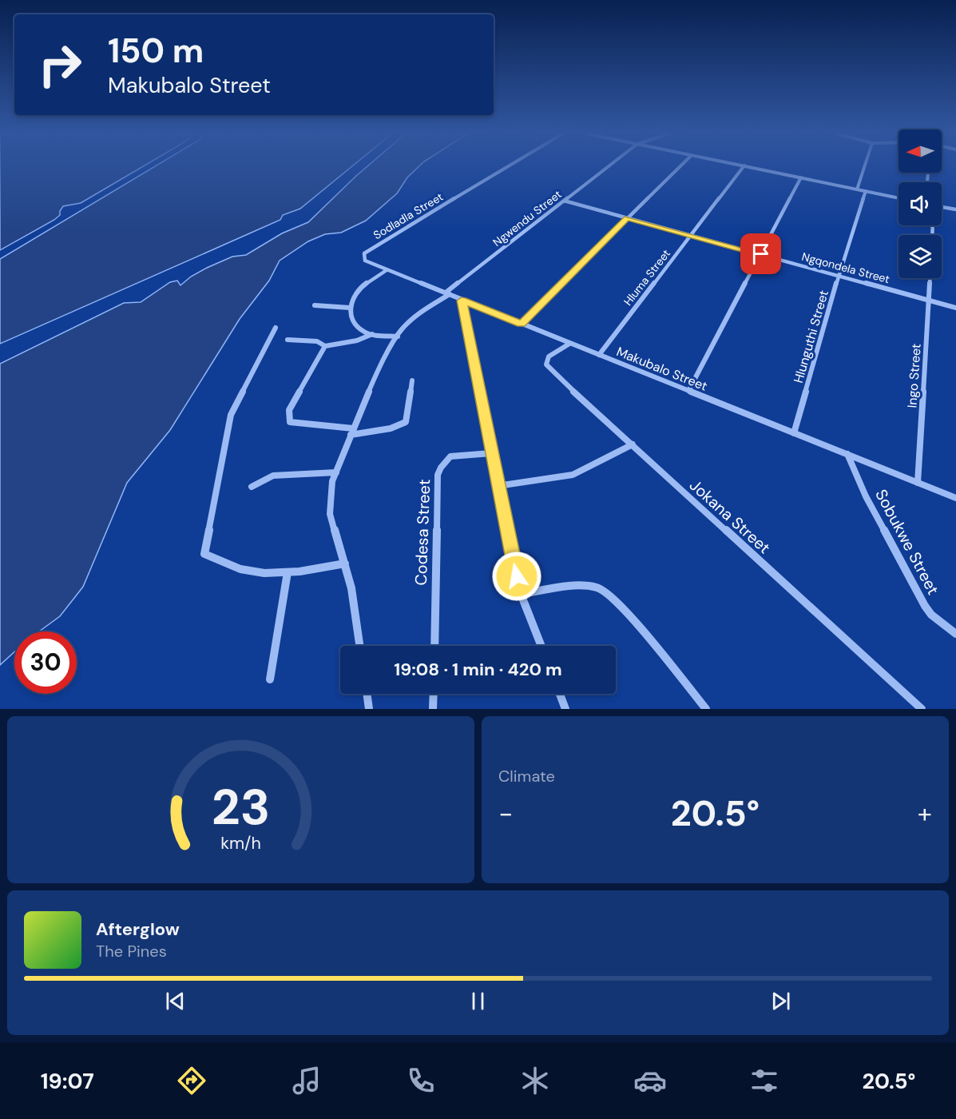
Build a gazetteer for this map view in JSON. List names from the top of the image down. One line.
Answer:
{"streets":{"street":["Sodladla Street","Ngwendu Street","Ngqondela Street","Hluma Street","Hlunguthi Street","Makubalo Street","Ingo Street","Jokana Street","Codesa Street","Sobukwe Street"]},"crossings":[["Sodladla Street","Makubalo Street"],["Ngwendu Street","Ngqondela Street"],["Ngwendu Street","Makubalo Street"],["Ngqondela Street","Hluma Street"],["Ngqondela Street","Hlunguthi Street"],["Ngqondela Street","Ingo Street"],["Hluma Street","Makubalo Street"],["Hlunguthi Street","Makubalo Street"],["Makubalo Street","Ingo Street"],["Makubalo Street","Jokana Street"],["Makubalo Street","Sobukwe Street"]],"north":"left","page":{"turn":["150 m","Makubalo Street"],"limit":"30","trip":"19:08 · 1 min · 420 m","tile":"Climate","heat":["−","20.5°","+"],"song":["Afterglow","The Pines"],"tabs":["19:07","20.5°"],"gauge":["23","km/h"]}}
